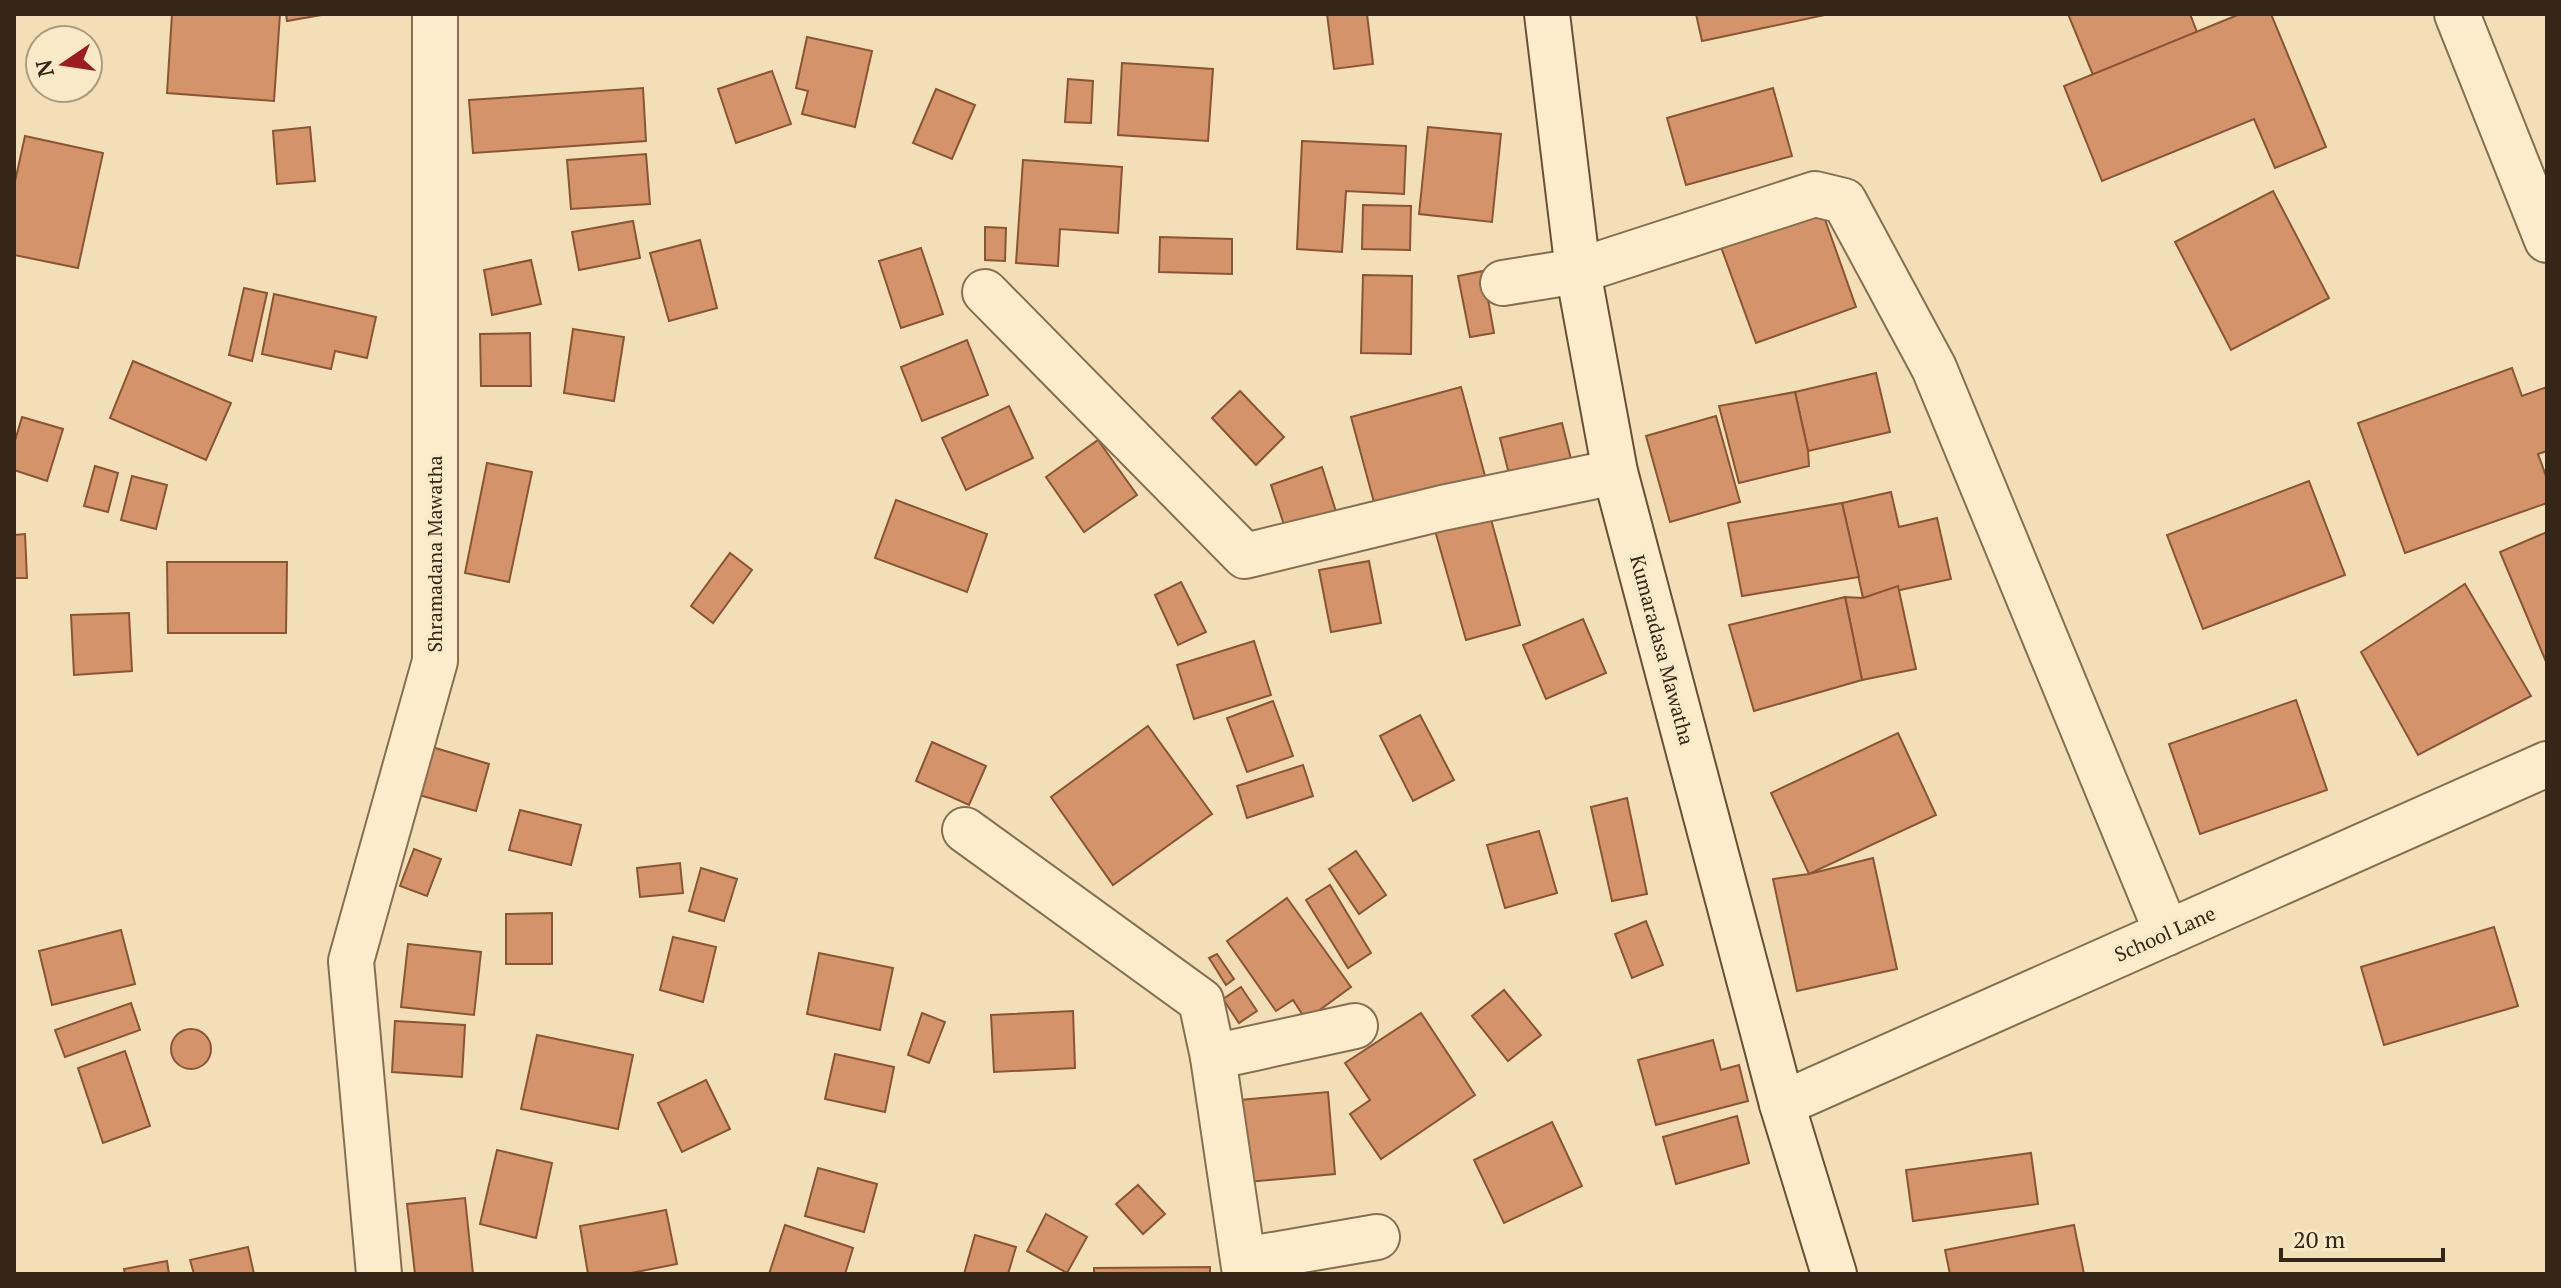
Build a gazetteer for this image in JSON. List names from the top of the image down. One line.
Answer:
{"streets":{"street":["Shramadana Mawatha","Kumaradasa Mawatha","School Lane"]},"crossings":[["Kumaradasa Mawatha","School Lane"]],"scale_bar":"20 m","north":"left"}
